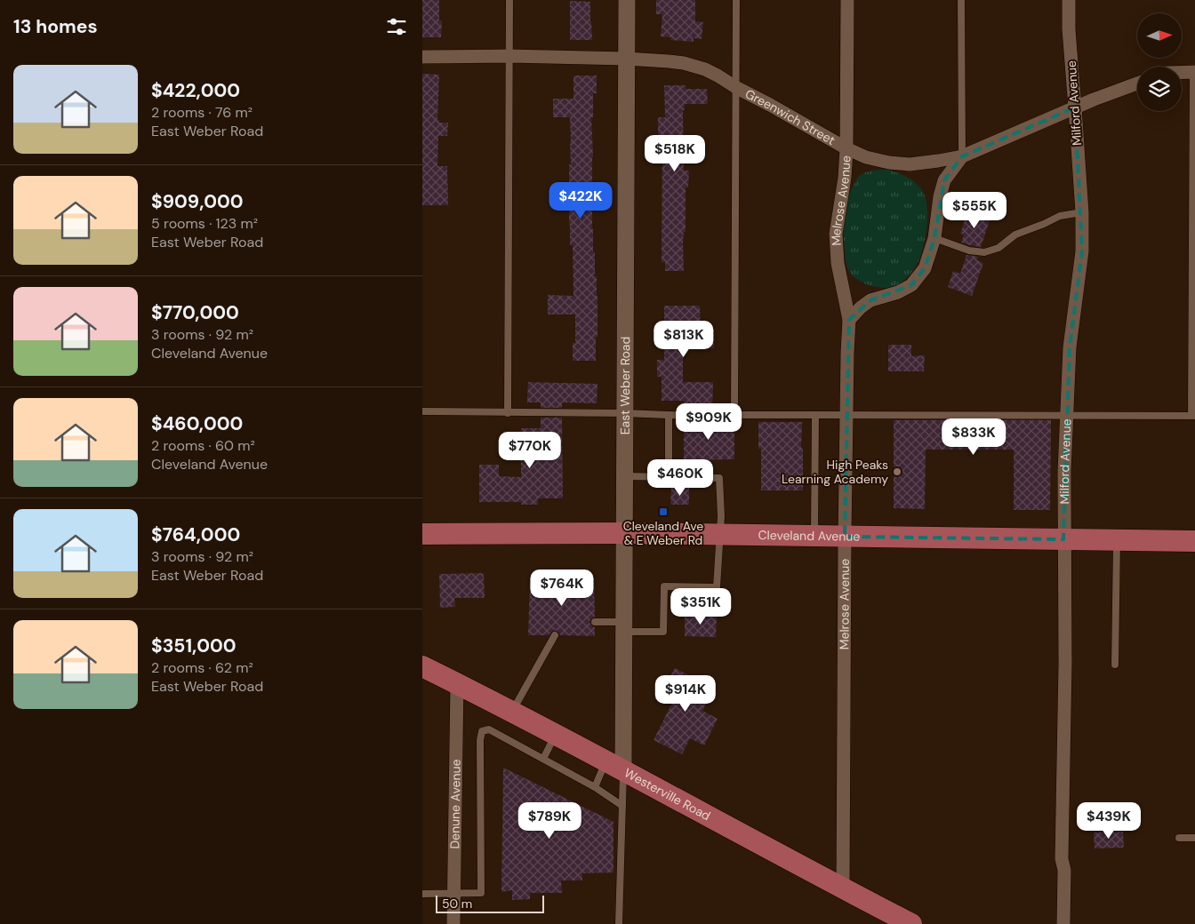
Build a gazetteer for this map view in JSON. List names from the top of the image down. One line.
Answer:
{"streets":{"main road":["Cleveland Avenue","Westerville Road"],"street":["Milford Avenue","Greenwich Street","Melrose Avenue","East Weber Road","Denune Avenue"]},"crossings":[["Milford Avenue","Greenwich Street"],["Milford Avenue","Cleveland Avenue"],["Greenwich Street","Melrose Avenue"],["Greenwich Street","East Weber Road"],["Melrose Avenue","Cleveland Avenue"],["Melrose Avenue","Westerville Road"],["East Weber Road","Cleveland Avenue"],["East Weber Road","Westerville Road"],["Westerville Road","Denune Avenue"]],"places":{"other":["High Peaks Learning Academy"],"transit":["Cleveland Ave & E Weber Rd"]},"scale_bar":"50 m","north":"right","page":{"heading":"13 homes","list":[{"name":"$422,000","note":"2 rooms · 76 m² · East Weber Road"},{"name":"$909,000","note":"5 rooms · 123 m² · East Weber Road"},{"name":"$770,000","note":"3 rooms · 92 m² · Cleveland Avenue"},{"name":"$460,000","note":"2 rooms · 60 m² · Cleveland Avenue"},{"name":"$764,000","note":"3 rooms · 92 m² · East Weber Road"},{"name":"$351,000","note":"2 rooms · 62 m² · East Weber Road"}],"price":["$518K","$422K","$555K","$813K","$909K","$833K","$770K","$460K","$764K","$351K","$914K","$789K","$439K"],"scale":"50 m"}}
